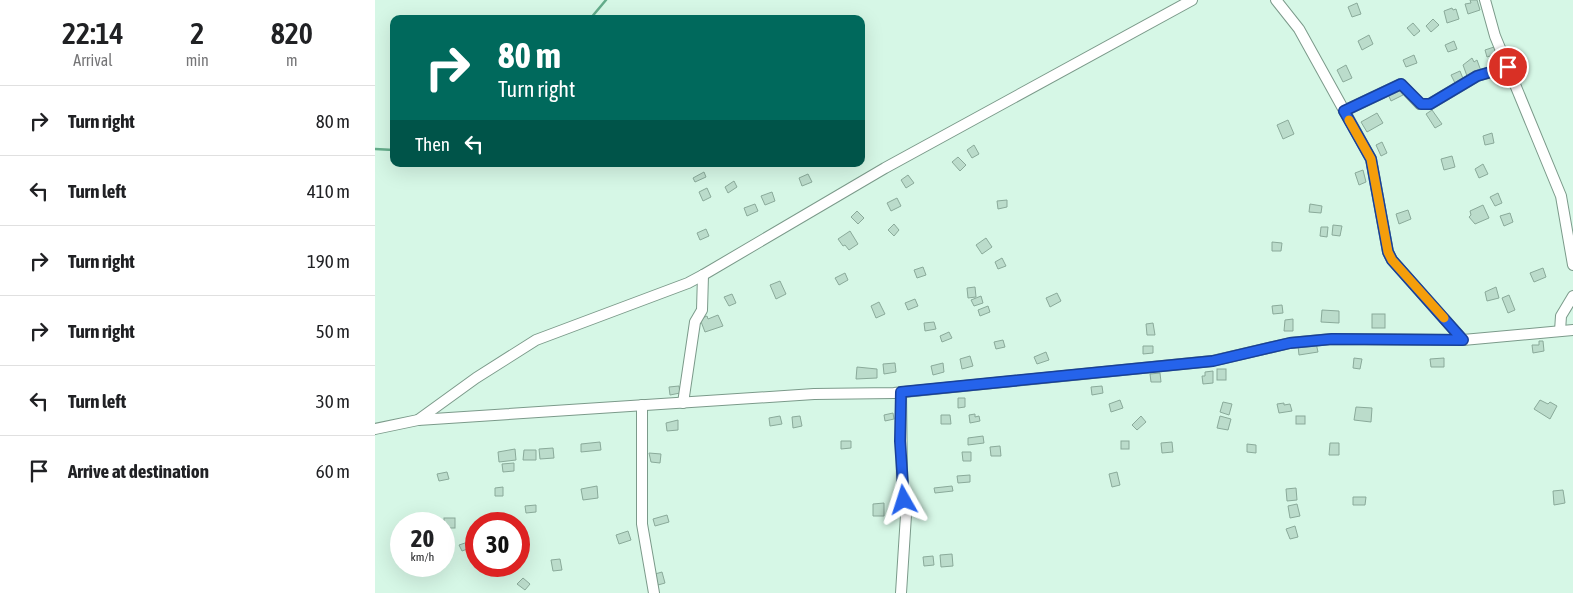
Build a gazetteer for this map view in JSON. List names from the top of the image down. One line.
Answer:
{"page":{"eta":["22:14","Arrival","2","min","820","m"],"turn":["80 m","Turn right"],"list":[{"name":"Turn right","value":"80 m"},{"name":"Turn left","value":"410 m"},{"name":"Turn right","value":"190 m"},{"name":"Turn right","value":"50 m"},{"name":"Turn left","value":"30 m"},{"name":"Arrive at destination","value":"60 m"}],"then":"Then","speed":"20 km/h","limit":"30"}}
